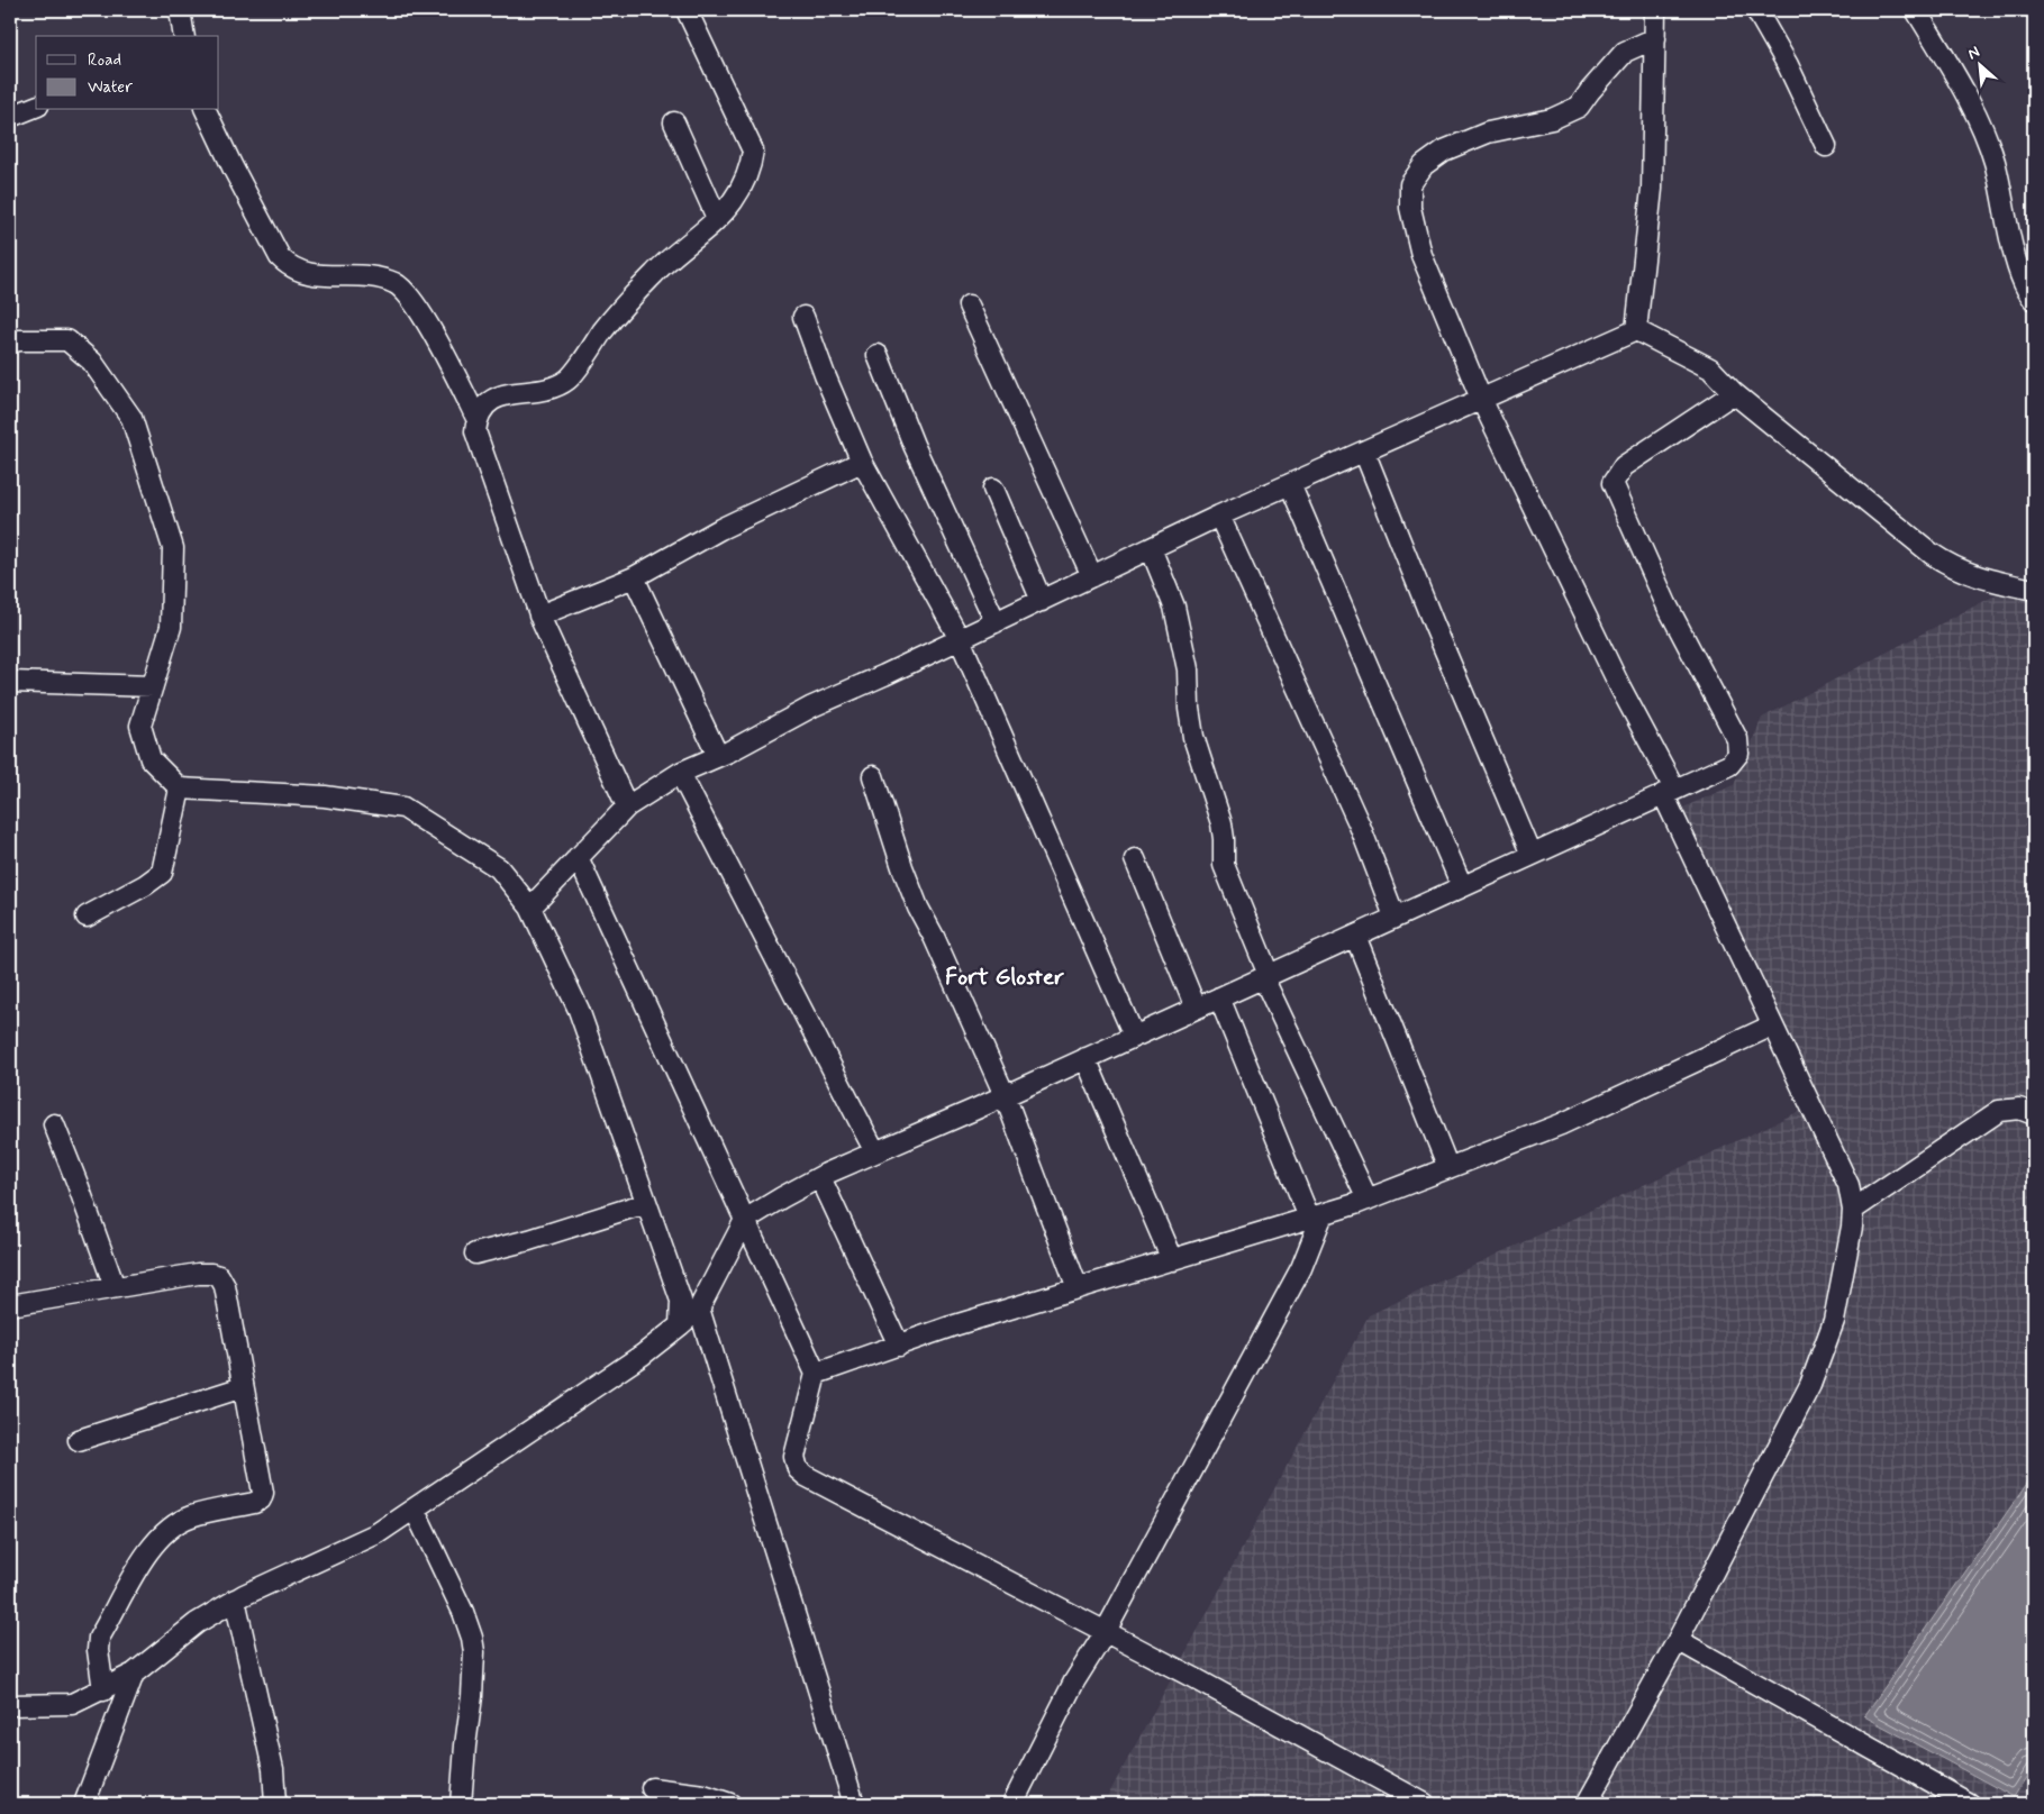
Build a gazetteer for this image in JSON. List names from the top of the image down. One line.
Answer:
{"districts":["Fort Gloster"],"legend":["Road","Water"],"north":"top left"}
